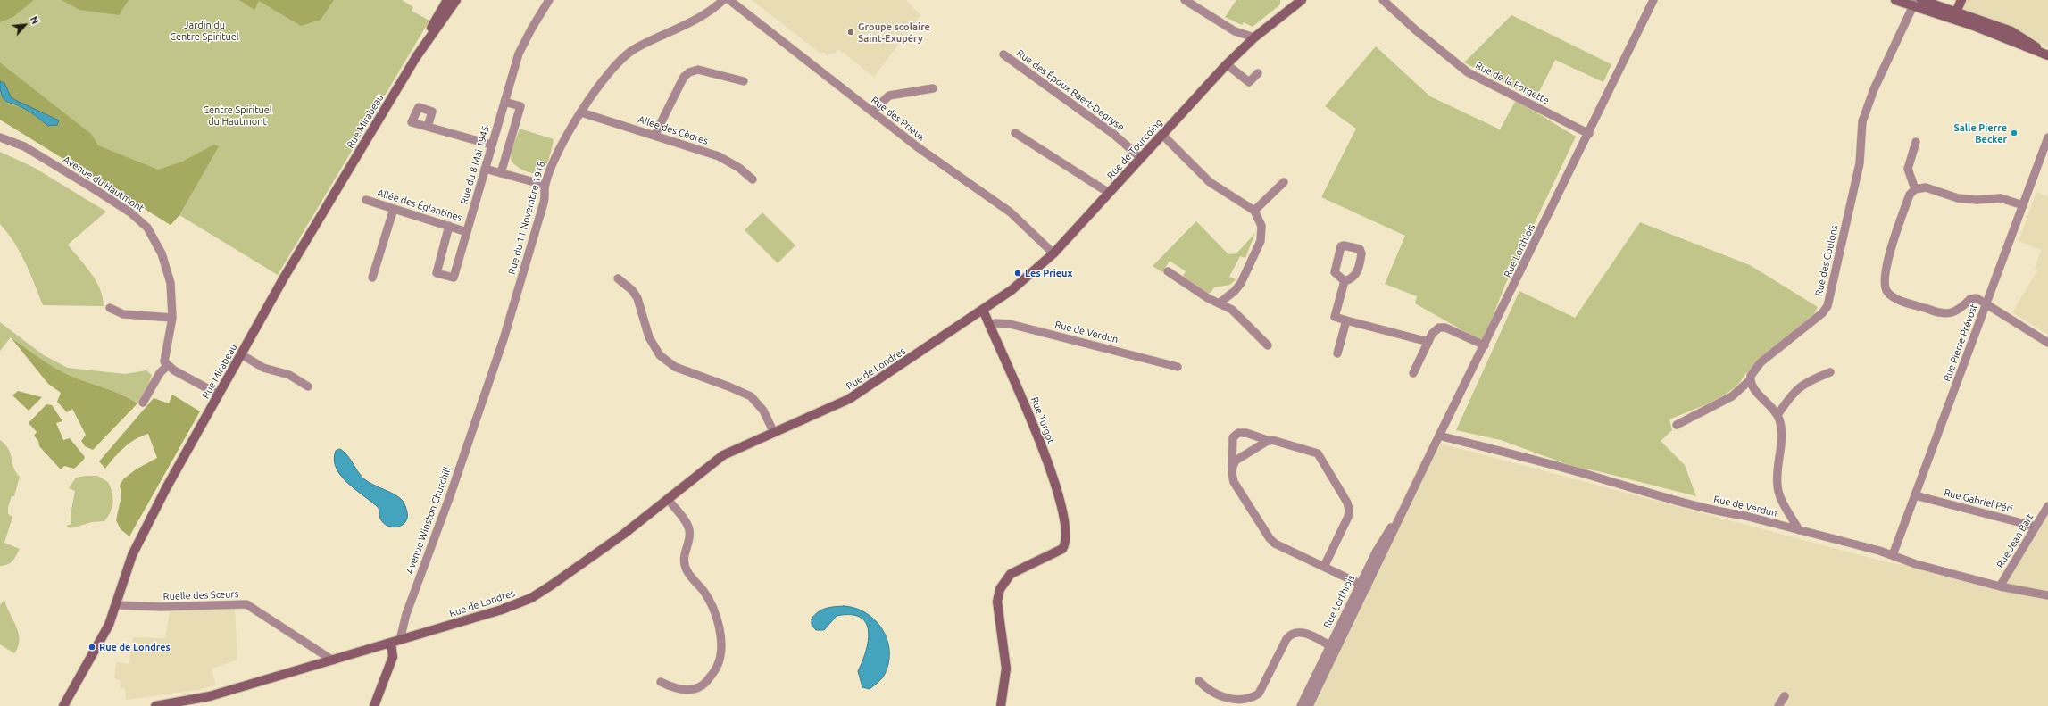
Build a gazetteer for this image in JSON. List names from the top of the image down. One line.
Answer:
{"streets":{"main road":["Rue Mirabeau","Rue de Tourcoing","Rue de Londres","Rue Turgot"],"street":["Rue de la Forgette","Rue des Époux Baert-Degryse","Rue des Prieux","Allée des Cèdres","Rue du 8 Mai 1945","Avenue du Hautmont","Allée des Églantines","Rue du 11 Novembre 1918","Rue Lorthiois","Rue des Coulons","Rue de Verdun","Rue Pierre Prévost","Rue Gabriel Péri","Avenue Winston Churchill","Rue Jean Bart","Ruelle des Sœurs"]},"crossings":[["Rue de la Forgette","Rue Lorthiois"],["Rue des Époux Baert-Degryse","Rue de Tourcoing"],["Rue des Prieux","Rue de Tourcoing"],["Rue Mirabeau","Ruelle des Sœurs"],["Allée des Cèdres","Rue du 11 Novembre 1918"],["Rue de Tourcoing","Rue de Londres"],["Rue de Tourcoing","Rue Turgot"],["Rue du 8 Mai 1945","Allée des Églantines"],["Rue du 11 Novembre 1918","Avenue Winston Churchill"],["Rue Lorthiois","Rue de Verdun"],["Rue de Verdun","Rue Pierre Prévost"],["Rue de Verdun","Rue Turgot"],["Rue de Verdun","Rue Jean Bart"],["Rue Pierre Prévost","Rue Gabriel Péri"],["Rue de Londres","Rue Turgot"],["Rue de Londres","Avenue Winston Churchill"],["Rue de Londres","Ruelle des Sœurs"],["Rue Gabriel Péri","Rue Jean Bart"]],"parks":["Jardin du Centre Spirituel","Centre Spirituel du Hautmont"],"places":["Groupe scolaire Saint-Exupéry","Salle Pierre Becker","Les Prieux","Rue de Londres"],"north":"top right"}
